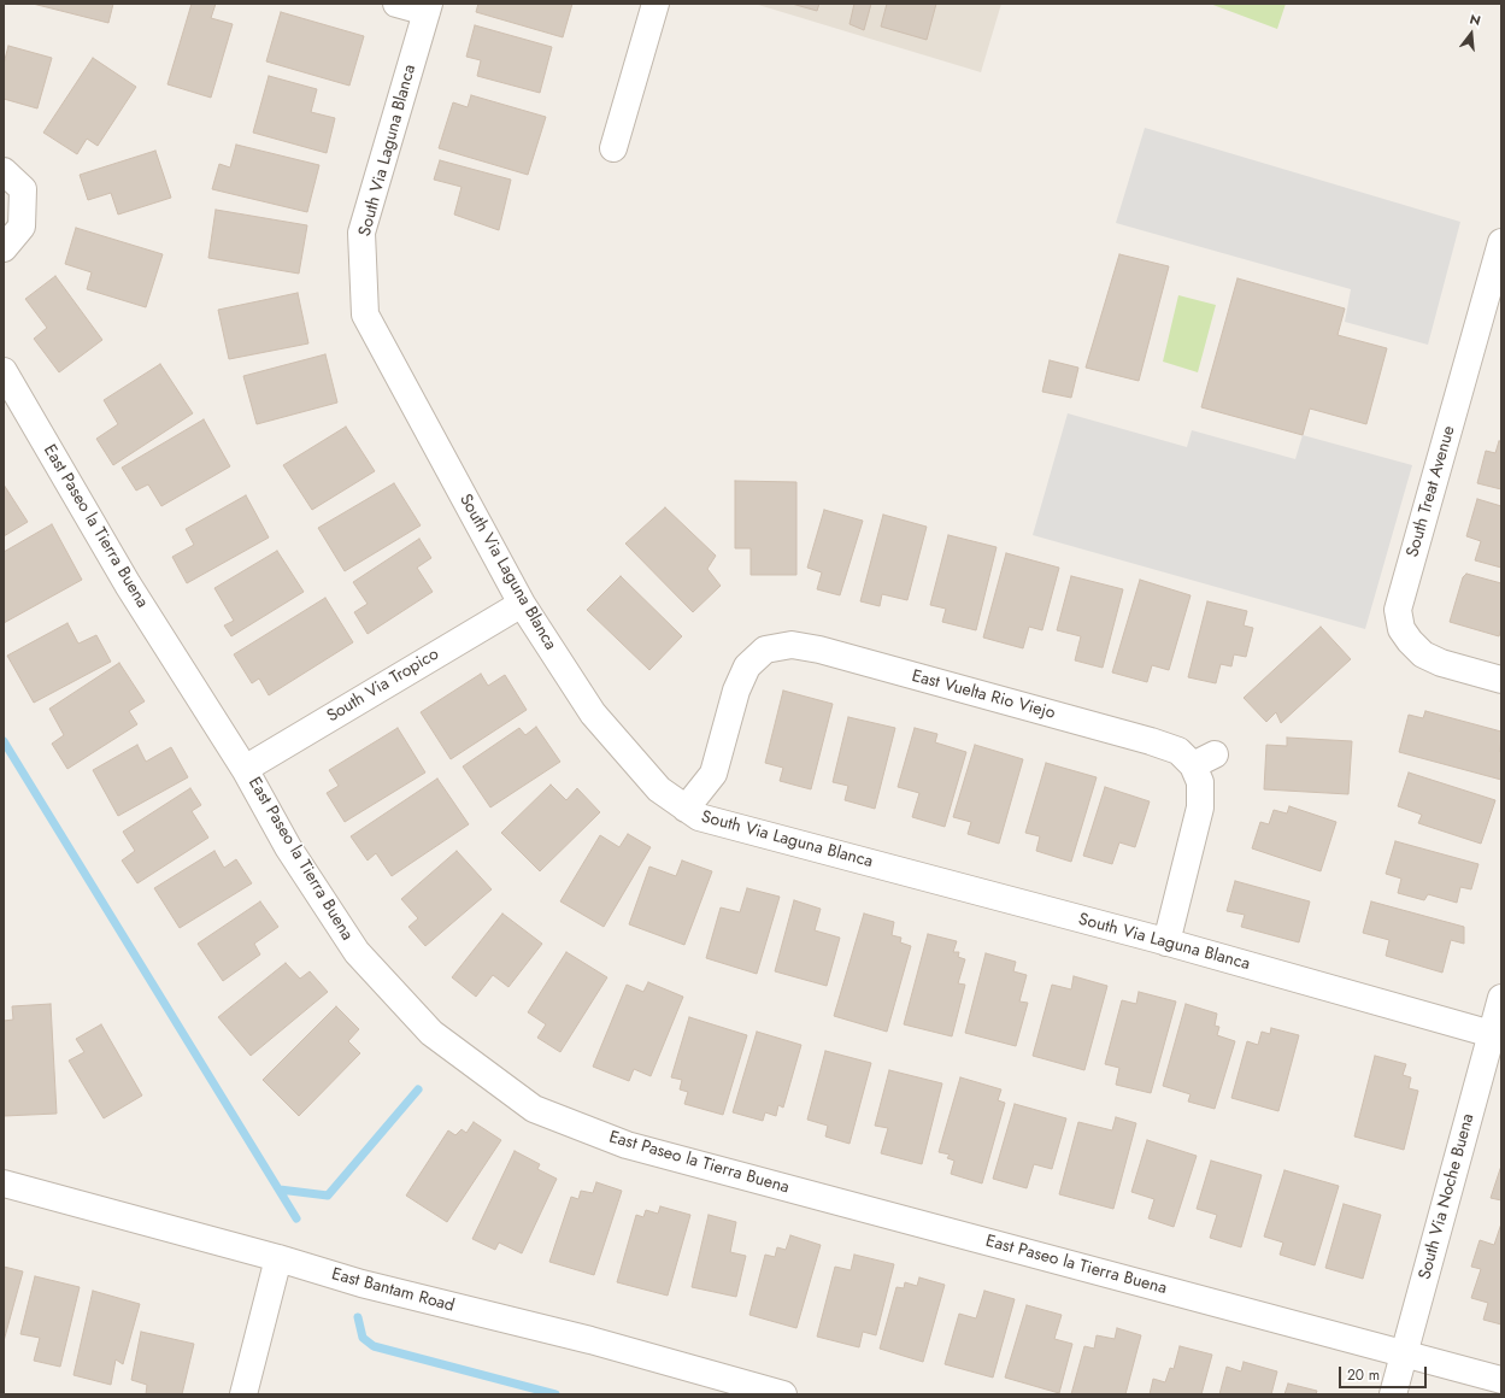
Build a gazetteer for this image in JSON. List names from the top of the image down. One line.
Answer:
{"streets":{"street":["South Via Laguna Blanca","South Treat Avenue","East Paseo la Tierra Buena","South Via Tropico","East Vuelta Rio Viejo","South Via Noche Buena","East Bantam Road"]},"crossings":[["South Via Laguna Blanca","South Via Tropico"],["South Via Laguna Blanca","East Vuelta Rio Viejo"],["South Via Laguna Blanca","South Via Noche Buena"],["East Paseo la Tierra Buena","South Via Tropico"],["East Paseo la Tierra Buena","South Via Noche Buena"]],"scale_bar":"20 m","north":"top"}
